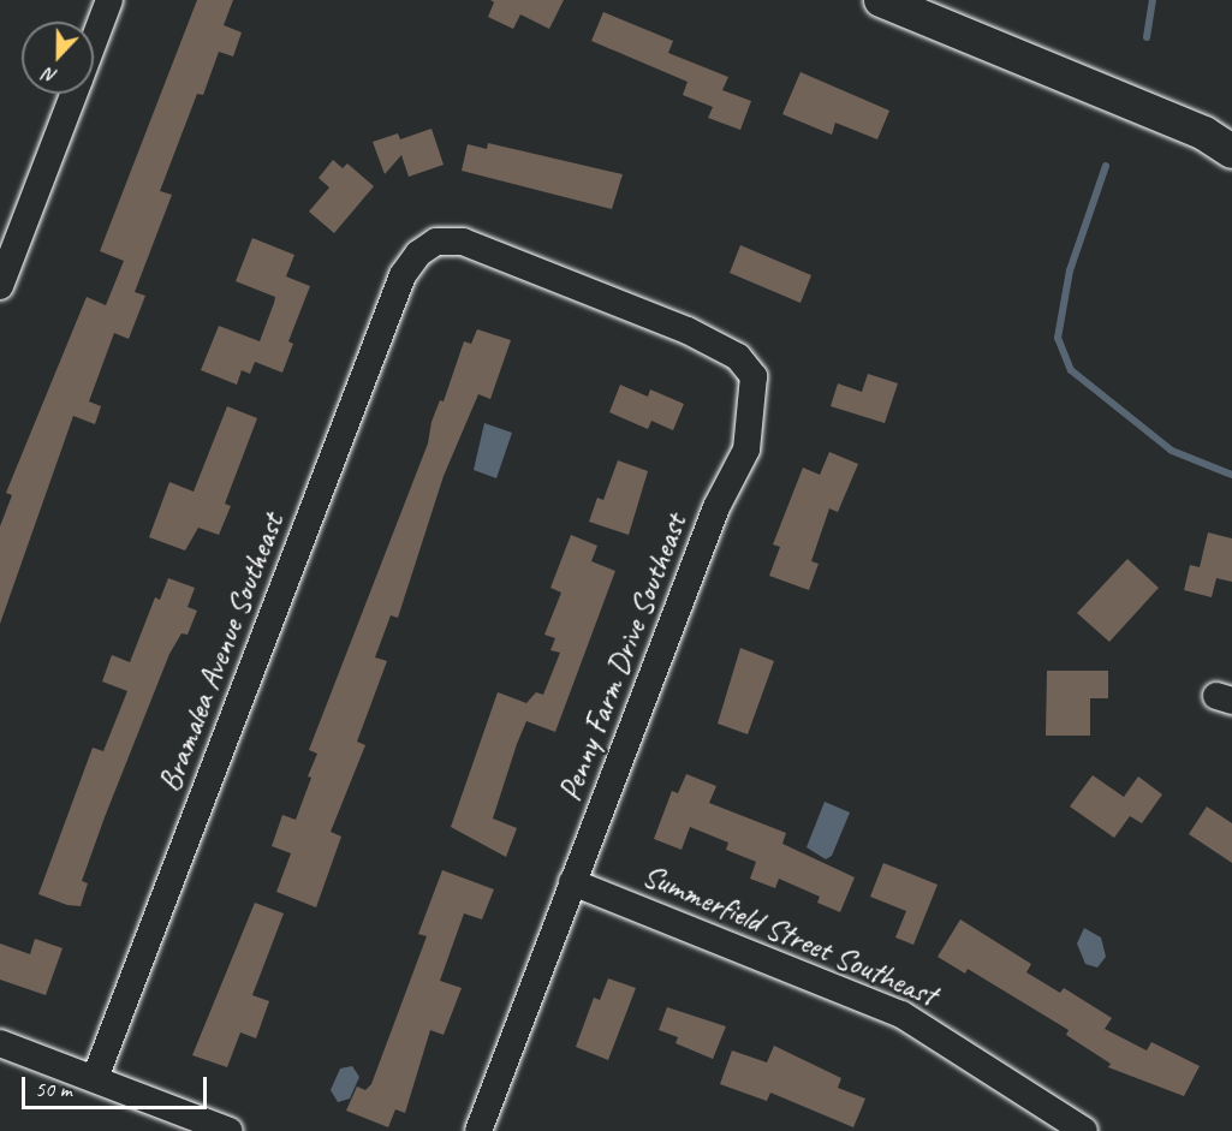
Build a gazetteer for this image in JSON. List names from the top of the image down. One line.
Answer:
{"streets":{"street":["Bramalea Avenue Southeast","Penny Farm Drive Southeast","Summerfield Street Southeast"]},"crossings":[["Bramalea Avenue Southeast","Penny Farm Drive Southeast"],["Penny Farm Drive Southeast","Summerfield Street Southeast"]],"scale_bar":"50 m","north":"bottom"}
